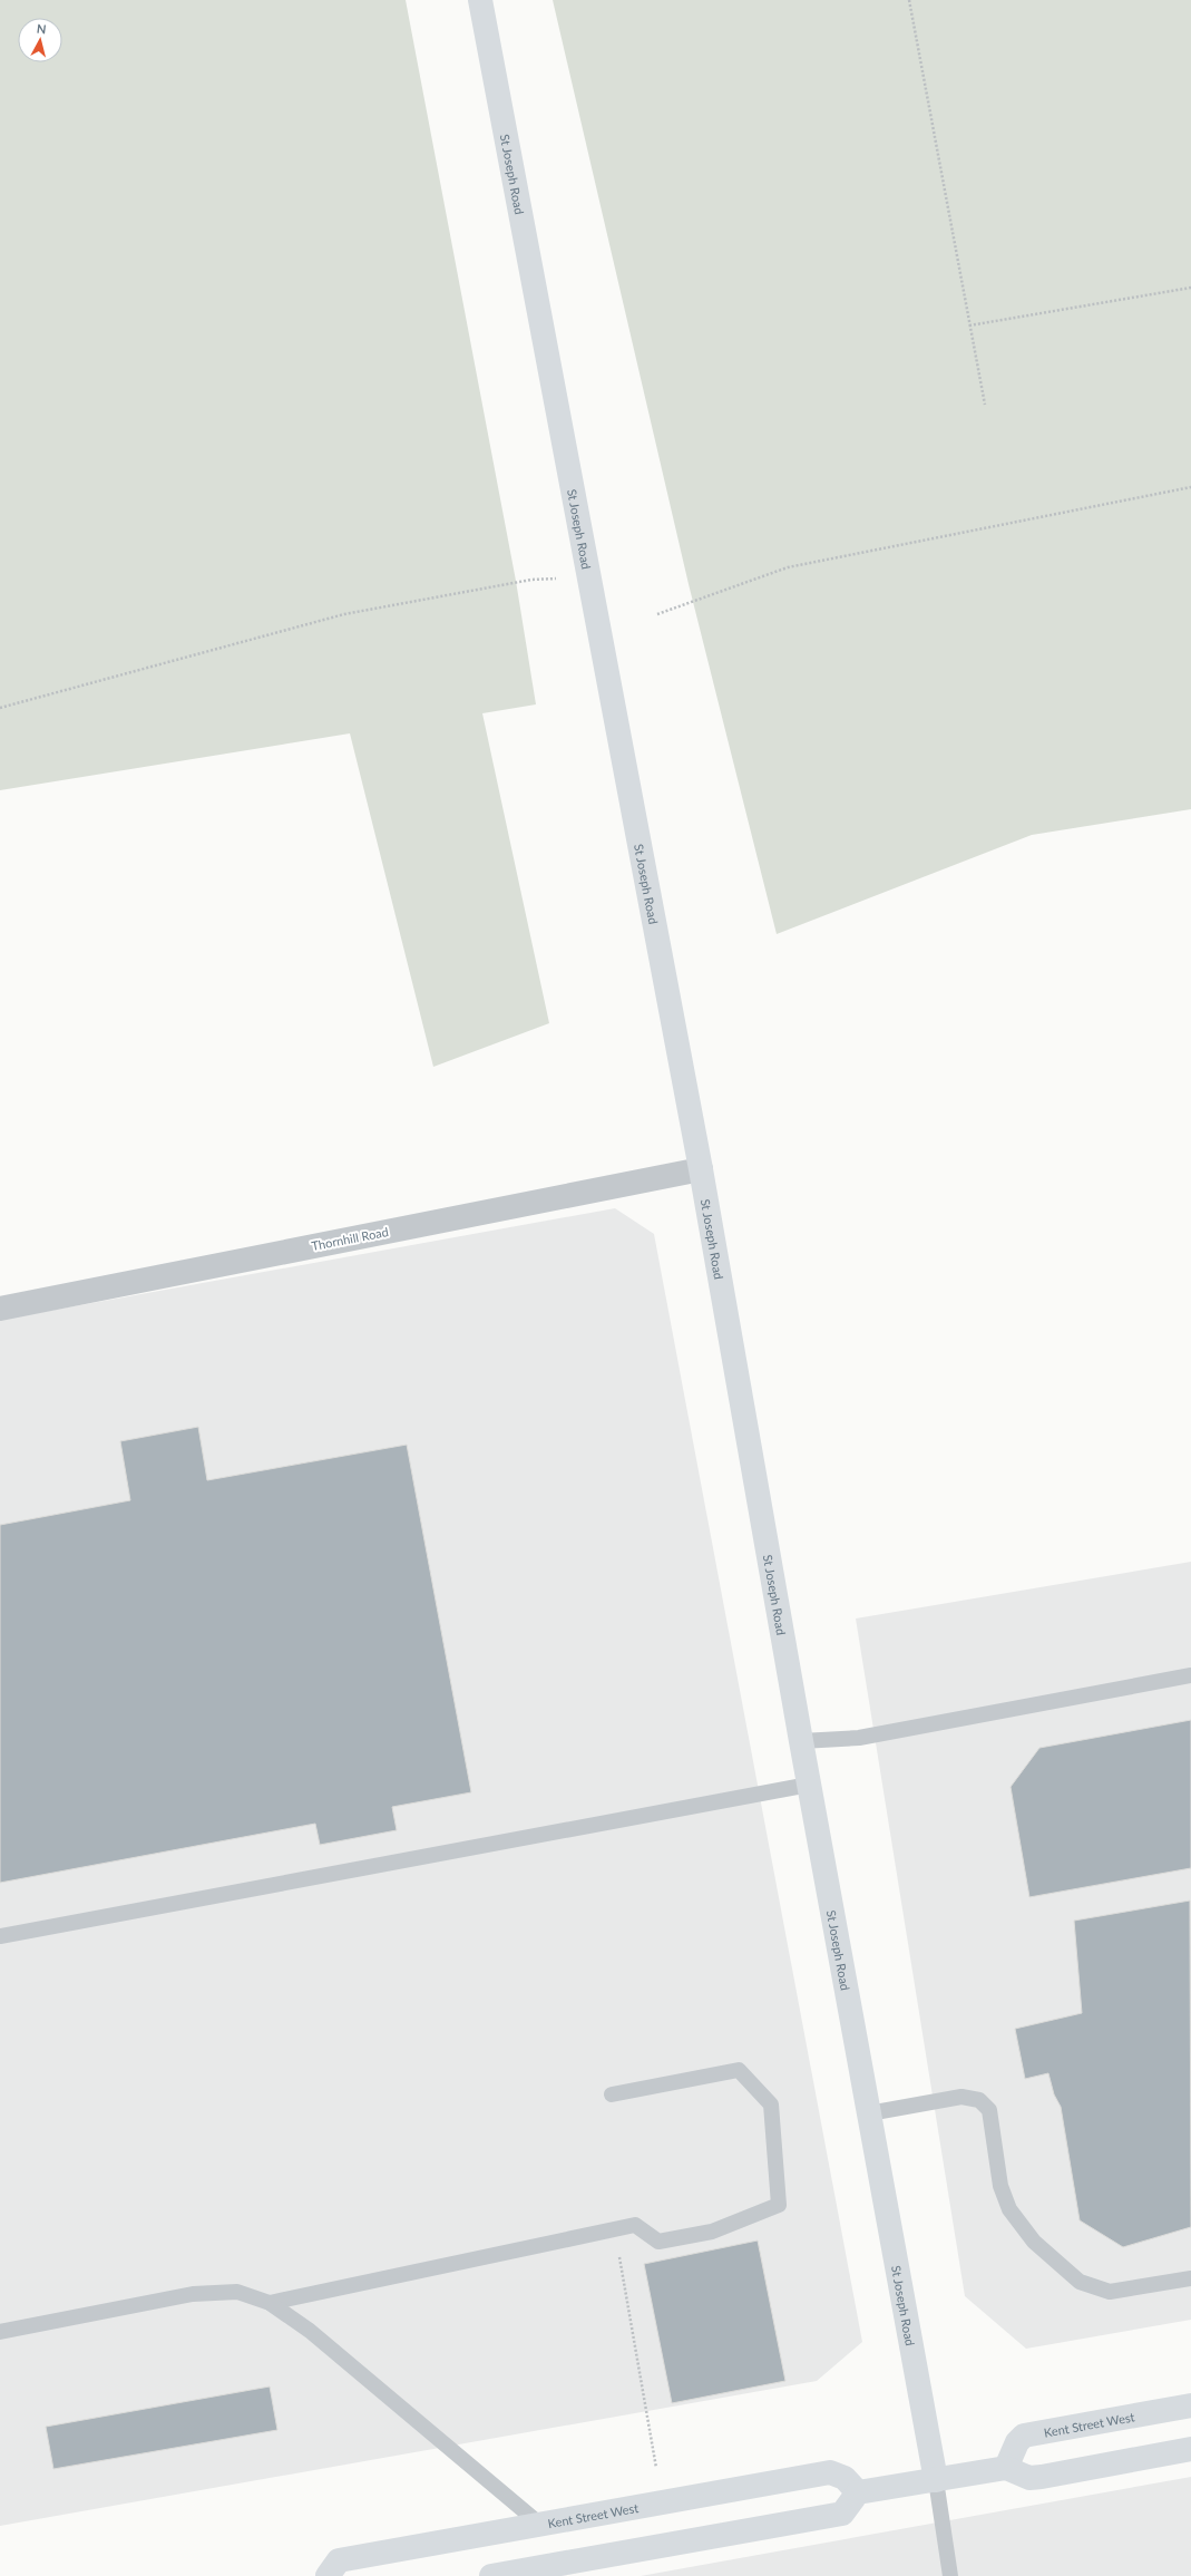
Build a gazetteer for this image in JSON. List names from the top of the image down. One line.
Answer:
{"streets":{"street":["St Joseph Road","Thornhill Road","Kent Street West"]},"crossings":[["St Joseph Road","Thornhill Road"]],"north":"top"}
